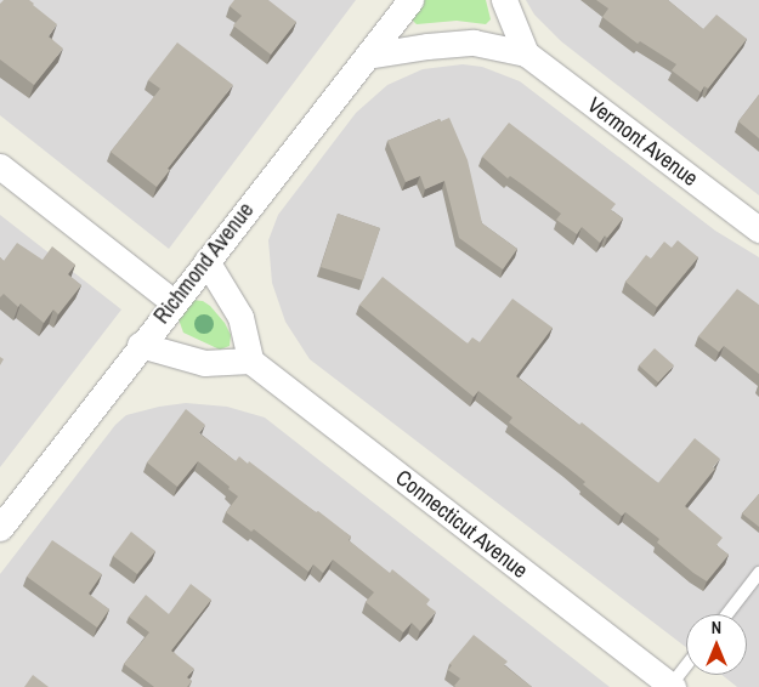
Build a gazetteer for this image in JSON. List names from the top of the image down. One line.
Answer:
{"streets":{"street":["Vermont Avenue","Richmond Avenue","Connecticut Avenue"]},"crossings":[["Vermont Avenue","Richmond Avenue"]],"north":"top"}
